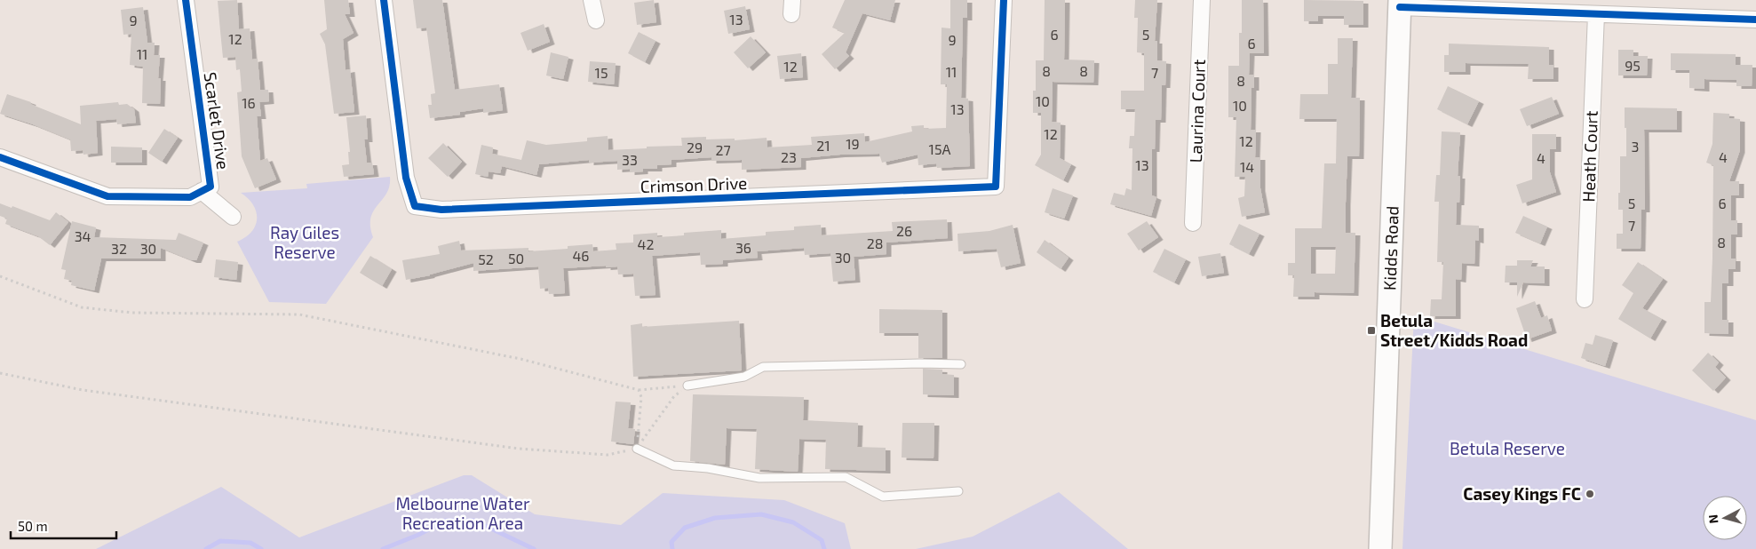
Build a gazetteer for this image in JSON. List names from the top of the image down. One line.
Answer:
{"streets":{"main road":["Kidds Road"],"street":["Laurina Court","Scarlet Drive","Heath Court","Crimson Drive"]},"parks":["Ray Giles Reserve","Betula Reserve","Melbourne Water Recreation Area"],"places":{"transit":["Betula Street/Kidds Road"],"other":["Casey Kings FC"]},"house_numbers":["13","9","6","5","12","9","6","11","95","12","8","8","11","15","7","8","10","16","10","13","12","12","19","21","3","29","15A","27","23","4","4","33","13","14","5","6","7","26","34","8","28","42","36","32","30","46","30","50","52"],"scale_bar":"50 m","north":"left"}
